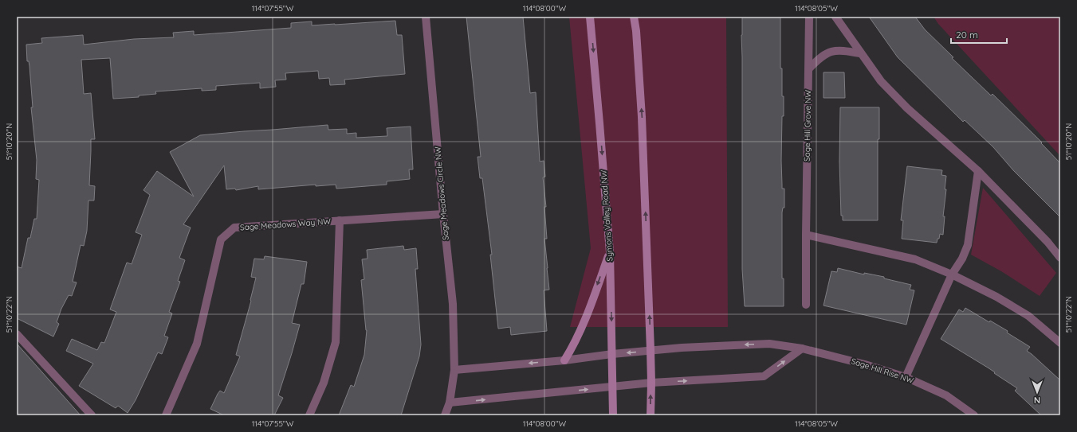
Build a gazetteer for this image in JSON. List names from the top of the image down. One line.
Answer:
{"streets":{"main road":["Symons Valley Road NW"],"street":["Sage Hill Grove NW","Sage Meadows Circle NW","Sage Meadows Way NW","Sage Hill Rise NW"]},"crossings":[["Sage Meadows Circle NW","Sage Meadows Way NW"]],"scale_bar":"20 m","north":"bottom","coordinates":["114°07'55\"W","114°08'00\"W","114°08'05\"W","51°10'20\"N","51°10'22\"N"]}
